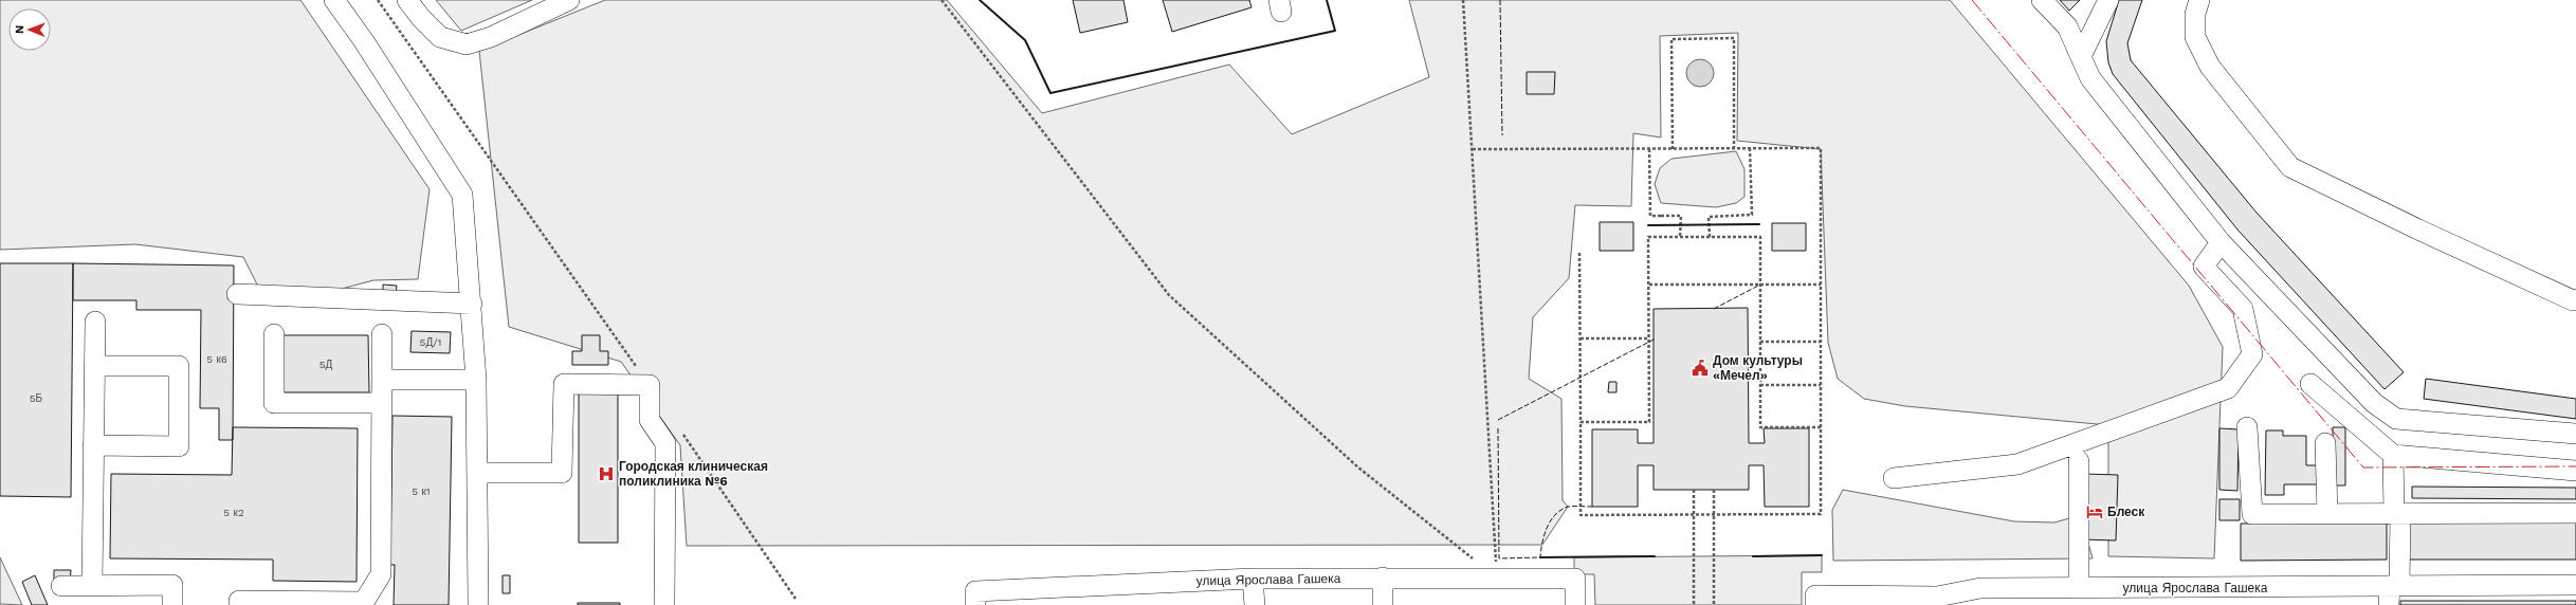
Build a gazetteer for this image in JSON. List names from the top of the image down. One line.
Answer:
{"streets":{"street":["улица Ярослава Гашека"]},"places":{"public building":["Дом культуры «Мечел»"],"hospital":["Городская клиническая поликлиника №6"],"hotel":["Блеск"]},"house_numbers":["5Д/1","5 к6","5Д","5Б","5 к1","5 к2"],"north":"left"}
